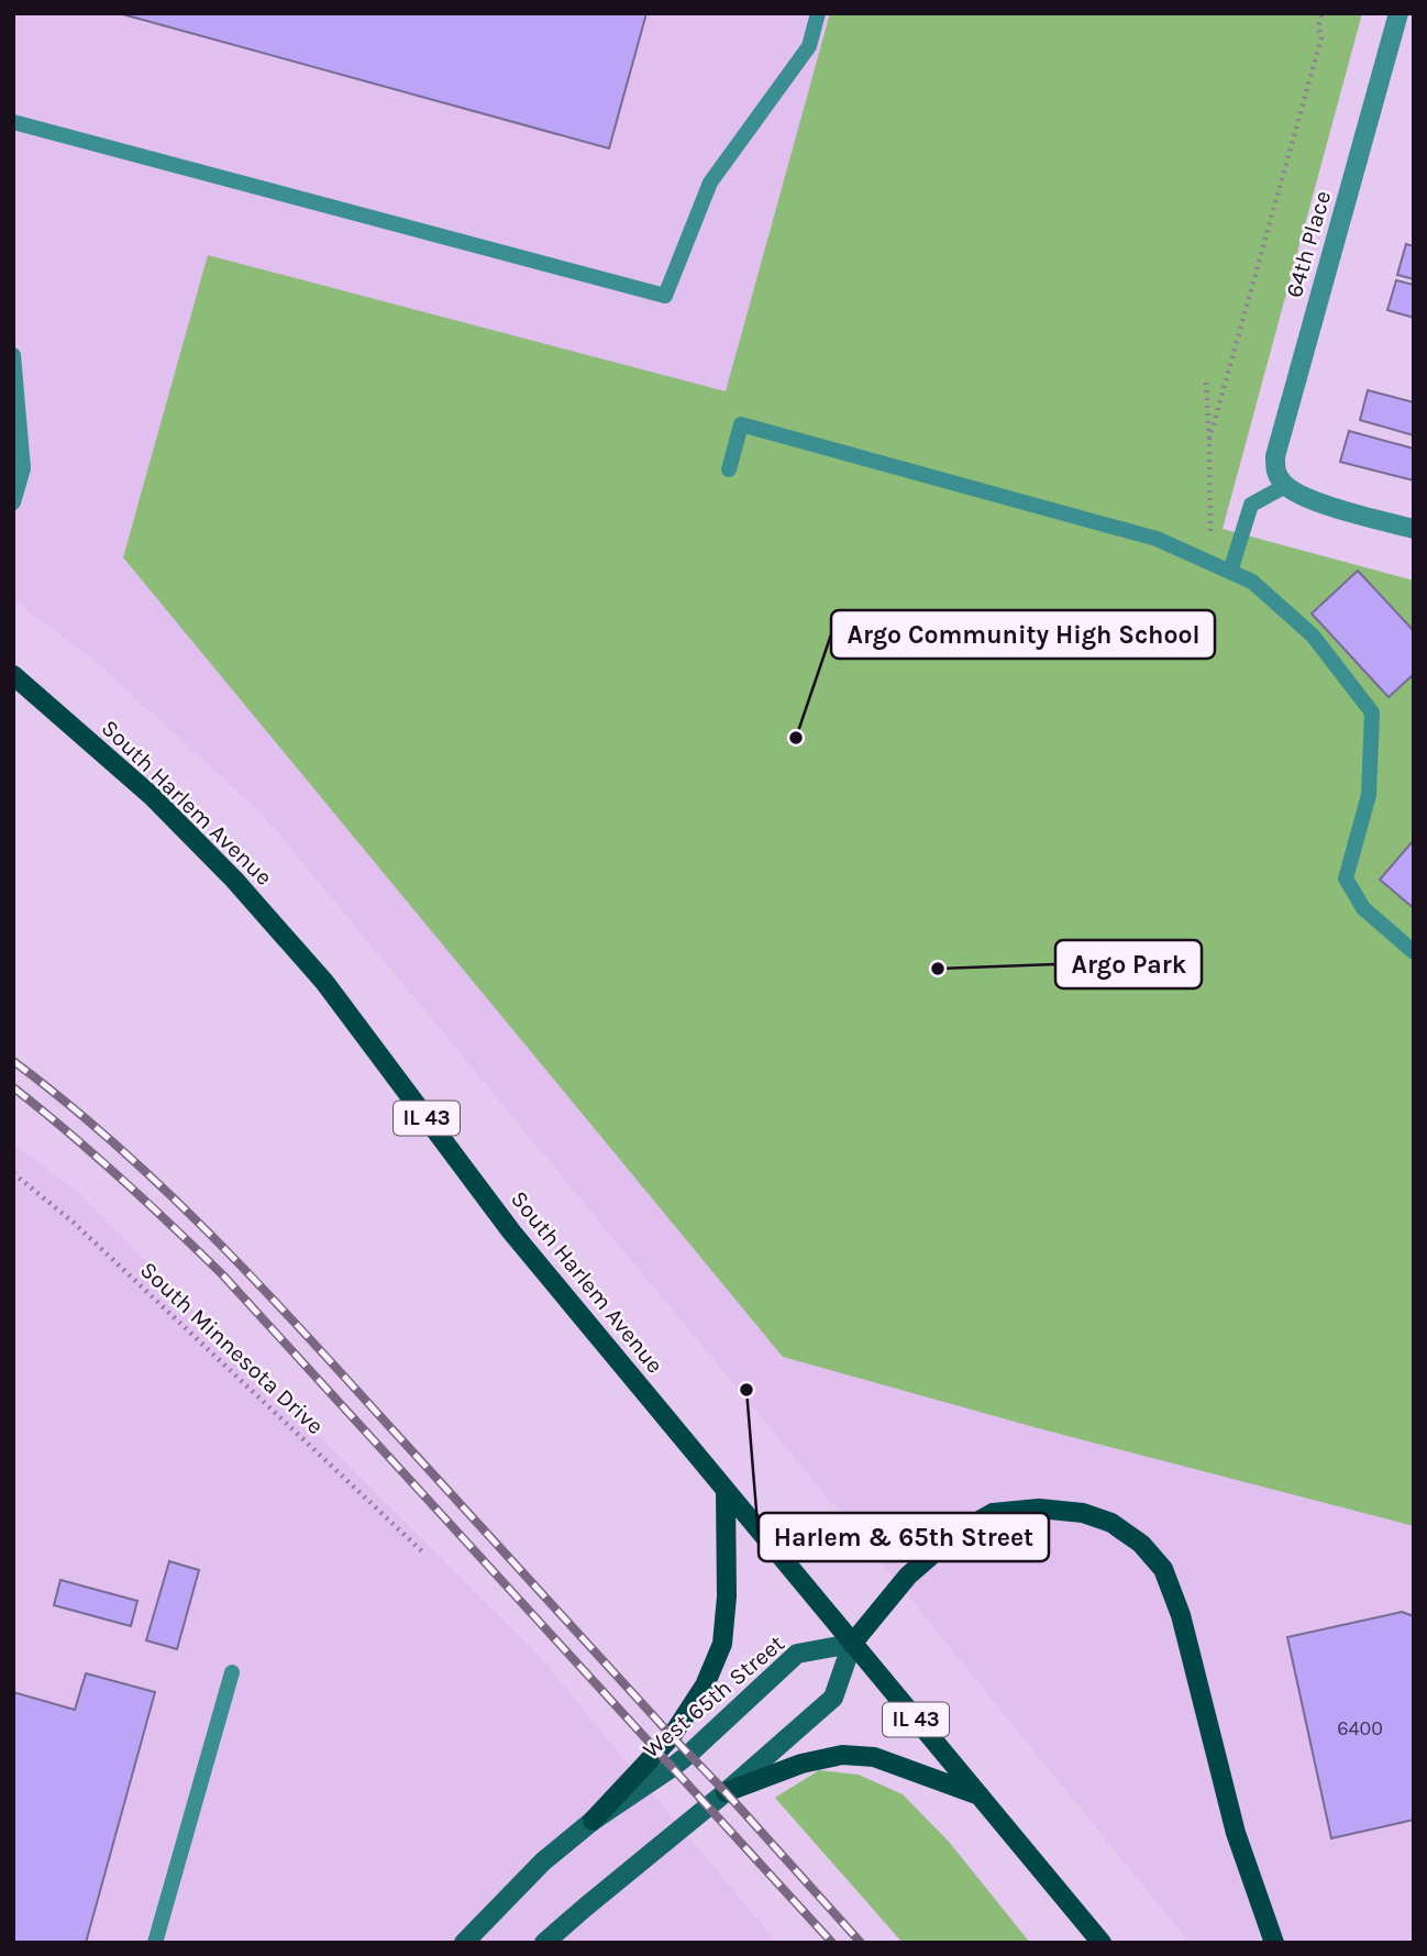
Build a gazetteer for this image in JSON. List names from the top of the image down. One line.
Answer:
{"streets":{"main road":["South Harlem Avenue","IL 43"],"street":["64th Place","West 65th Street"],"path":["South Minnesota Drive"]},"crossings":[["South Harlem Avenue","West 65th Street"]],"places":["Argo Community High School","Argo Park","Harlem & 65th Street"],"house_numbers":["6400"]}
